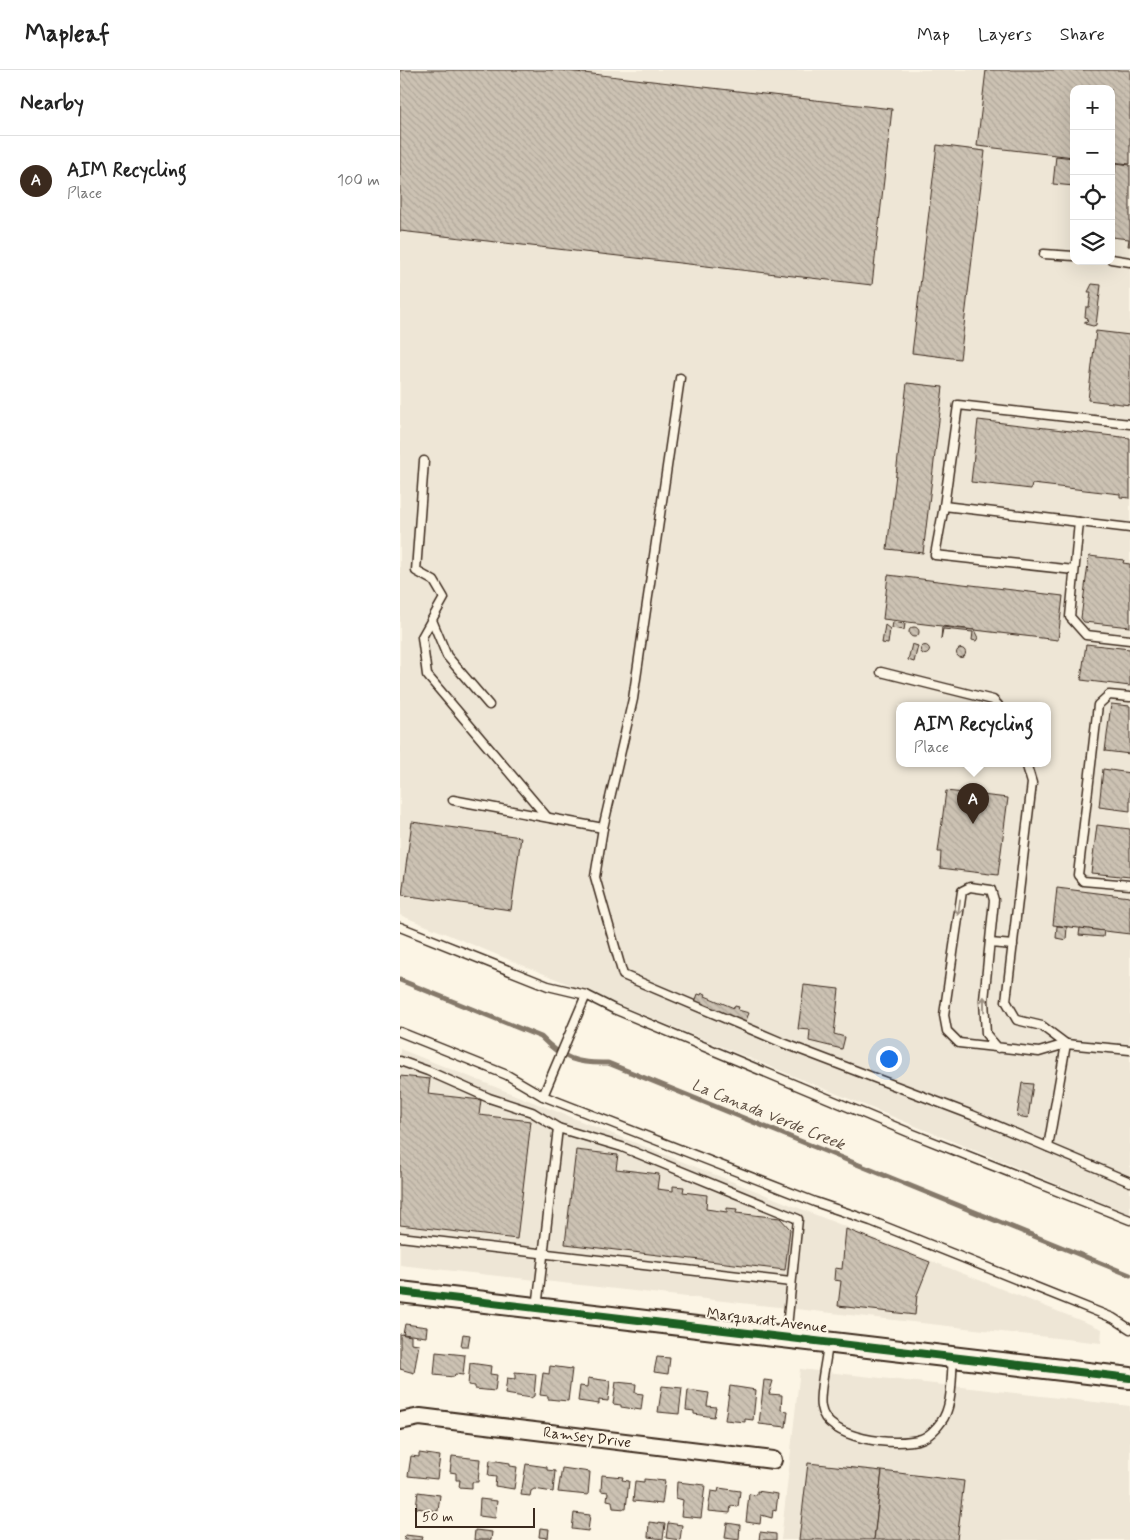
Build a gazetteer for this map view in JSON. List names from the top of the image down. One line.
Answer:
{"streets":{"street":["Marquardt Avenue","Ramsey Drive"]},"water":["La Canada Verde Creek"],"scale_bar":"50 m","page":{"header":"Mapleaf","nav":["Map","Layers","Share"],"heading":"Nearby","map_buttons":["+","−"],"list":[{"mark":"A","name":"AIM Recycling","note":"Place","value":"100 m"}],"popup":["AIM Recycling","Place"],"pins":"A","scale":"50 m"}}
